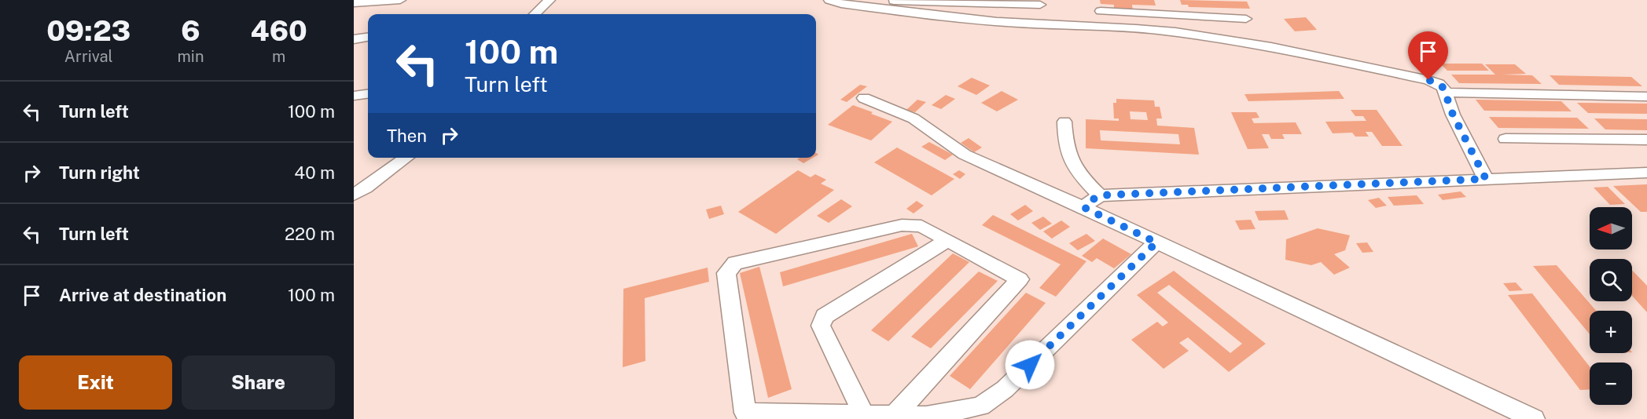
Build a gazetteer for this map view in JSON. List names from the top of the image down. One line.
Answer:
{"north":"left","page":{"eta":["09:23","Arrival","6","min","460","m"],"turn":["100 m","Turn left"],"list":[{"name":"Turn left","value":"100 m"},{"name":"Turn right","value":"40 m"},{"name":"Turn left","value":"220 m"},{"name":"Arrive at destination","value":"100 m"}],"then":"Then","map_buttons":["+","−"],"buttons":["Exit","Share"]}}
